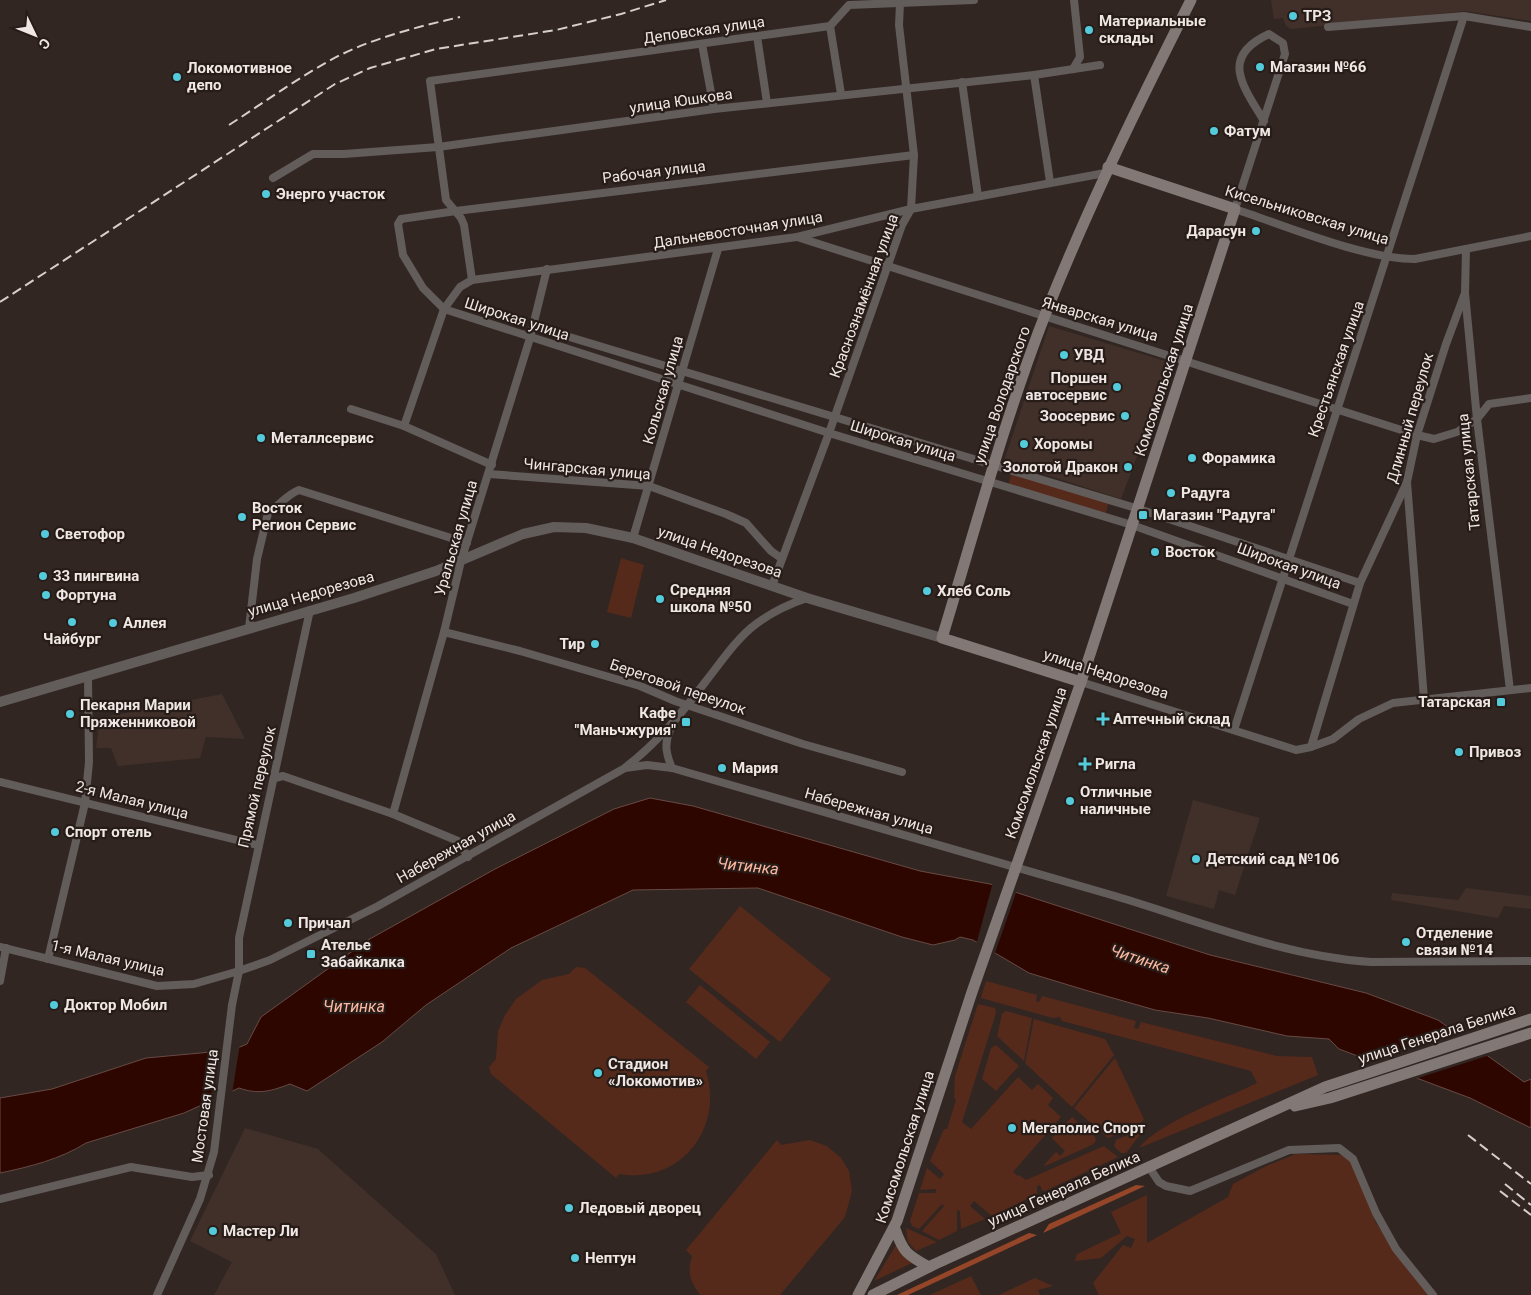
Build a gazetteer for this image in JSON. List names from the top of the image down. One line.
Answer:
{"streets":{"main road":["Кисельниковская улица","Комсомольская улица","улица Володарского","улица Недорезова","улица Генерала Белика"],"street":["Деповская улица","улица Юшкова","Рабочая улица","Дальневосточная улица","Краснознамённая улица","Широкая улица","Январская улица","Крестьянская улица","Кольская улица","Длинный переулок","Чингарская улица","Татарская улица","Уральская улица","Береговой переулок","Прямой переулок","2-я Малая улица","Набережная улица","1-я Малая улица","Мостовая улица"]},"crossings":[["Деповская улица","улица Юшкова"],["улица Юшкова","Краснознамённая улица"],["Рабочая улица","Краснознамённая улица"],["Рабочая улица","Широкая улица"],["Кисельниковская улица","Дальневосточная улица"],["Кисельниковская улица","Крестьянская улица"],["Кисельниковская улица","Комсомольская улица"],["Кисельниковская улица","улица Володарского"],["Кисельниковская улица","Татарская улица"],["Дальневосточная улица","Краснознамённая улица"],["Дальневосточная улица","Январская улица"],["Дальневосточная улица","Кольская улица"],["Дальневосточная улица","улица Володарского"],["Дальневосточная улица","Уральская улица"],["Краснознамённая улица","Широкая улица"],["Краснознамённая улица","Январская улица"],["Краснознамённая улица","Чингарская улица"],["Краснознамённая улица","улица Недорезова"],["Широкая улица","Крестьянская улица"],["Широкая улица","Комсомольская улица"],["Широкая улица","Кольская улица"],["Широкая улица","улица Володарского"],["Широкая улица","Длинный переулок"],["Широкая улица","Уральская улица"],["Январская улица","Крестьянская улица"],["Январская улица","Комсомольская улица"],["Январская улица","улица Володарского"],["Январская улица","Длинный переулок"],["Январская улица","Татарская улица"],["Крестьянская улица","улица Недорезова"],["Комсомольская улица","улица Недорезова"],["Комсомольская улица","Набережная улица"],["Кольская улица","Чингарская улица"],["Кольская улица","улица Недорезова"],["улица Володарского","улица Недорезова"],["Длинный переулок","Татарская улица"],["Длинный переулок","улица Недорезова"],["Чингарская улица","Уральская улица"],["Татарская улица","улица Недорезова"],["Уральская улица","улица Недорезова"],["Уральская улица","Береговой переулок"],["улица Недорезова","Прямой переулок"],["Прямой переулок","2-я Малая улица"],["Прямой переулок","Набережная улица"],["Прямой переулок","1-я Малая улица"],["Прямой переулок","Мостовая улица"],["Набережная улица","1-я Малая улица"],["Набережная улица","Мостовая улица"],["1-я Малая улица","Мостовая улица"]],"water":["Читинка"],"places":{"other":["ТРЗ","Материальные склады","Магазин №66","Локомотивное депо","Фатум","Энерго участок","Дарасун","УВД","Поршен автосервис","Зоосервис","Металлсервис","Хоромы","Форамика","Золотой Дракон","Радуга","Восток Регион Сервис","Светофор","Восток","33 пингвина","Хлеб Соль","Фортуна","Средняя школа №50","Чайбург","Аллея","Тир","Пекарня Марии Пряженниковой","Привоз","Мария","Отличные наличные","Спорт отель","Детский сад №106","Причал","Отделение связи №14","Доктор Мобил","Стадион «Локомотив»","Мегаполис Спорт","Ледовый дворец","Мастер Ли","Нептун"],"transit":["Магазин \"Радуга\"","Татарская","Кафе \"Маньчжурия\"","Ателье Забайкалка"],"health":["Аптечный склад","Ригла"]},"north":"bottom right"}
